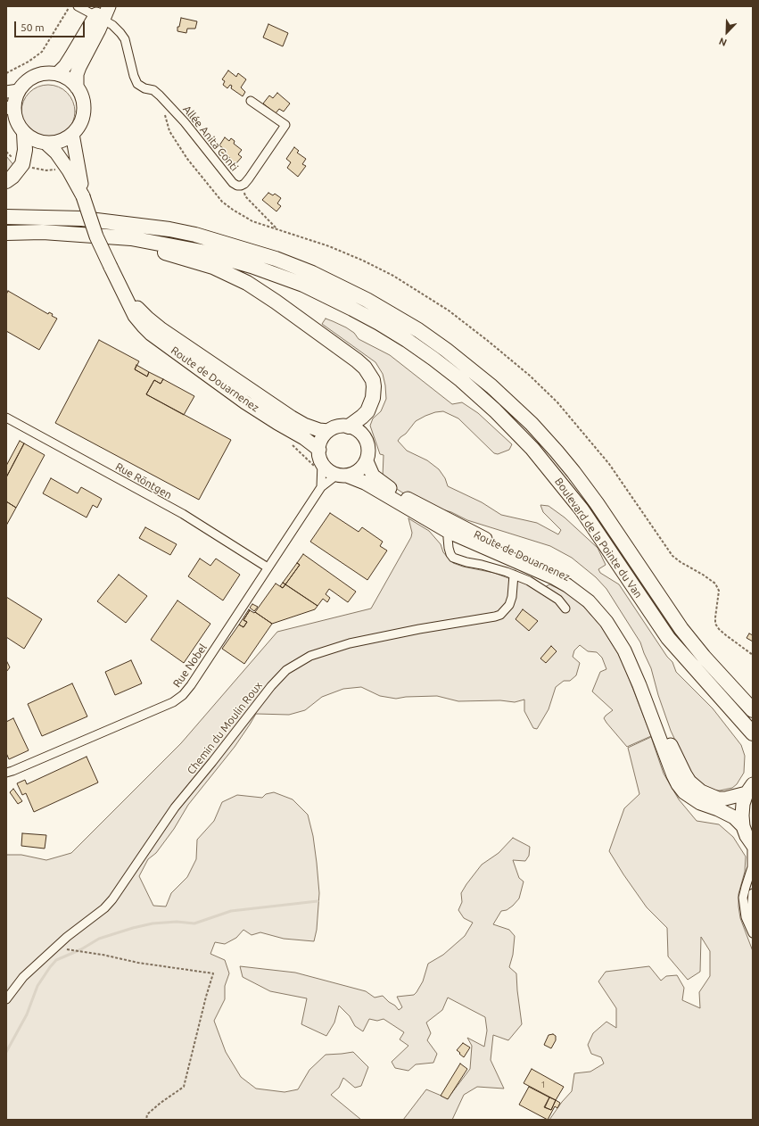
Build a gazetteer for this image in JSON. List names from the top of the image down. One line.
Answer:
{"streets":{"highway":["Boulevard de la Pointe du Van"],"main road":["Route de Douarnenez"],"street":["Allée Anita Conti","Rue Röntgen","Rue Nobel","Chemin du Moulin Roux"]},"crossings":[["Route de Douarnenez","Rue Nobel"],["Rue Röntgen","Rue Nobel"]],"house_numbers":["1"],"scale_bar":"50 m","north":"bottom left"}
